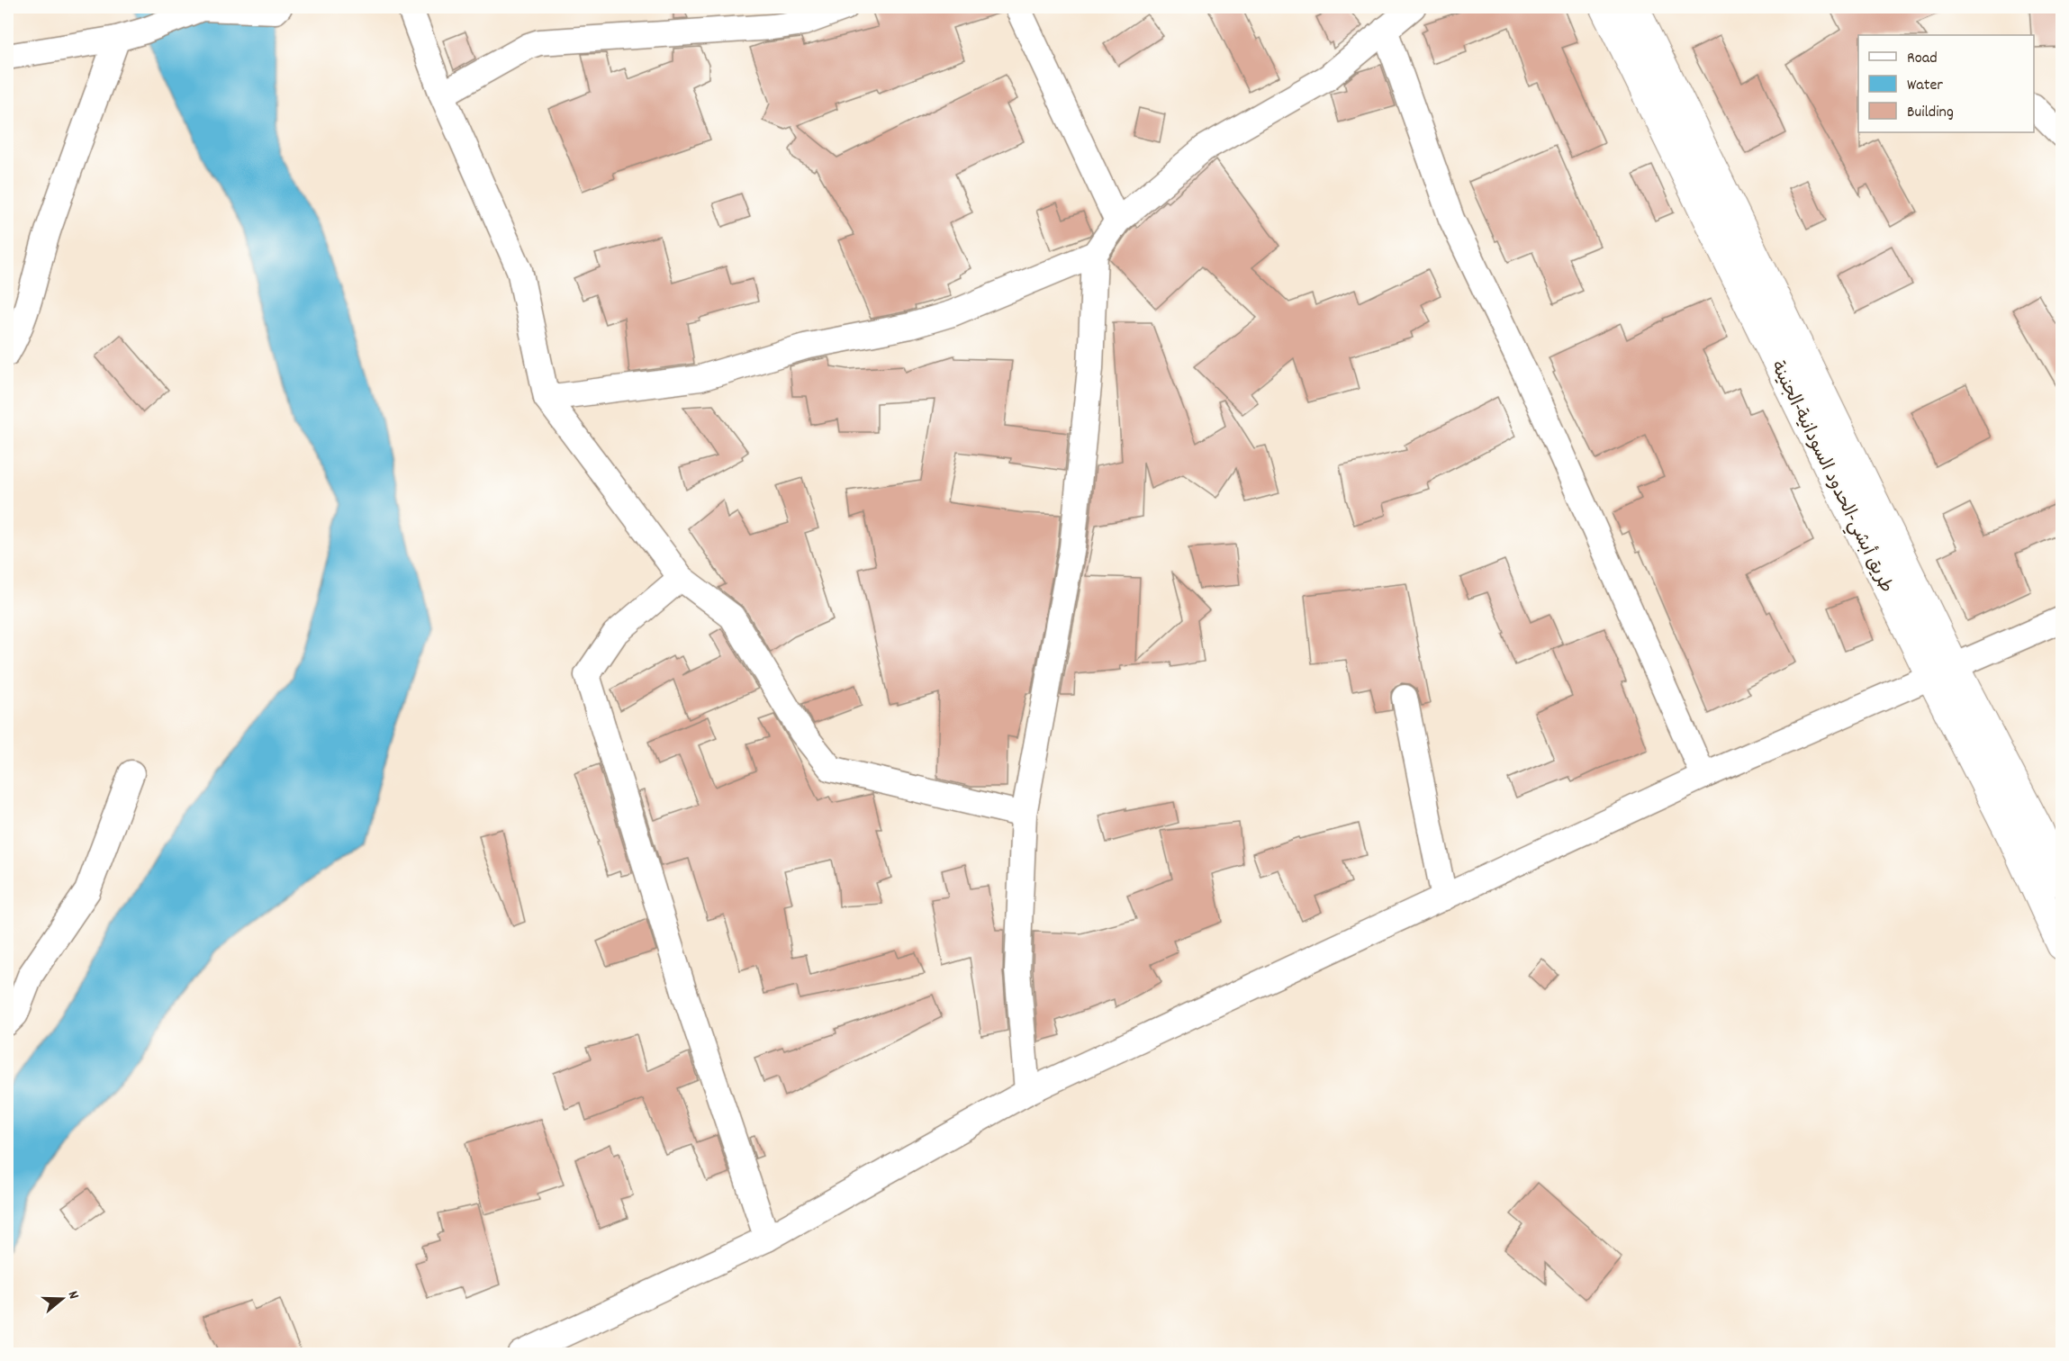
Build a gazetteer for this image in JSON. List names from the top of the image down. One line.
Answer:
{"streets":{"highway":["طريق أبشي-الحدود السودانية-الجنينة"]},"legend":["Road","Water","Building"],"north":"right"}
